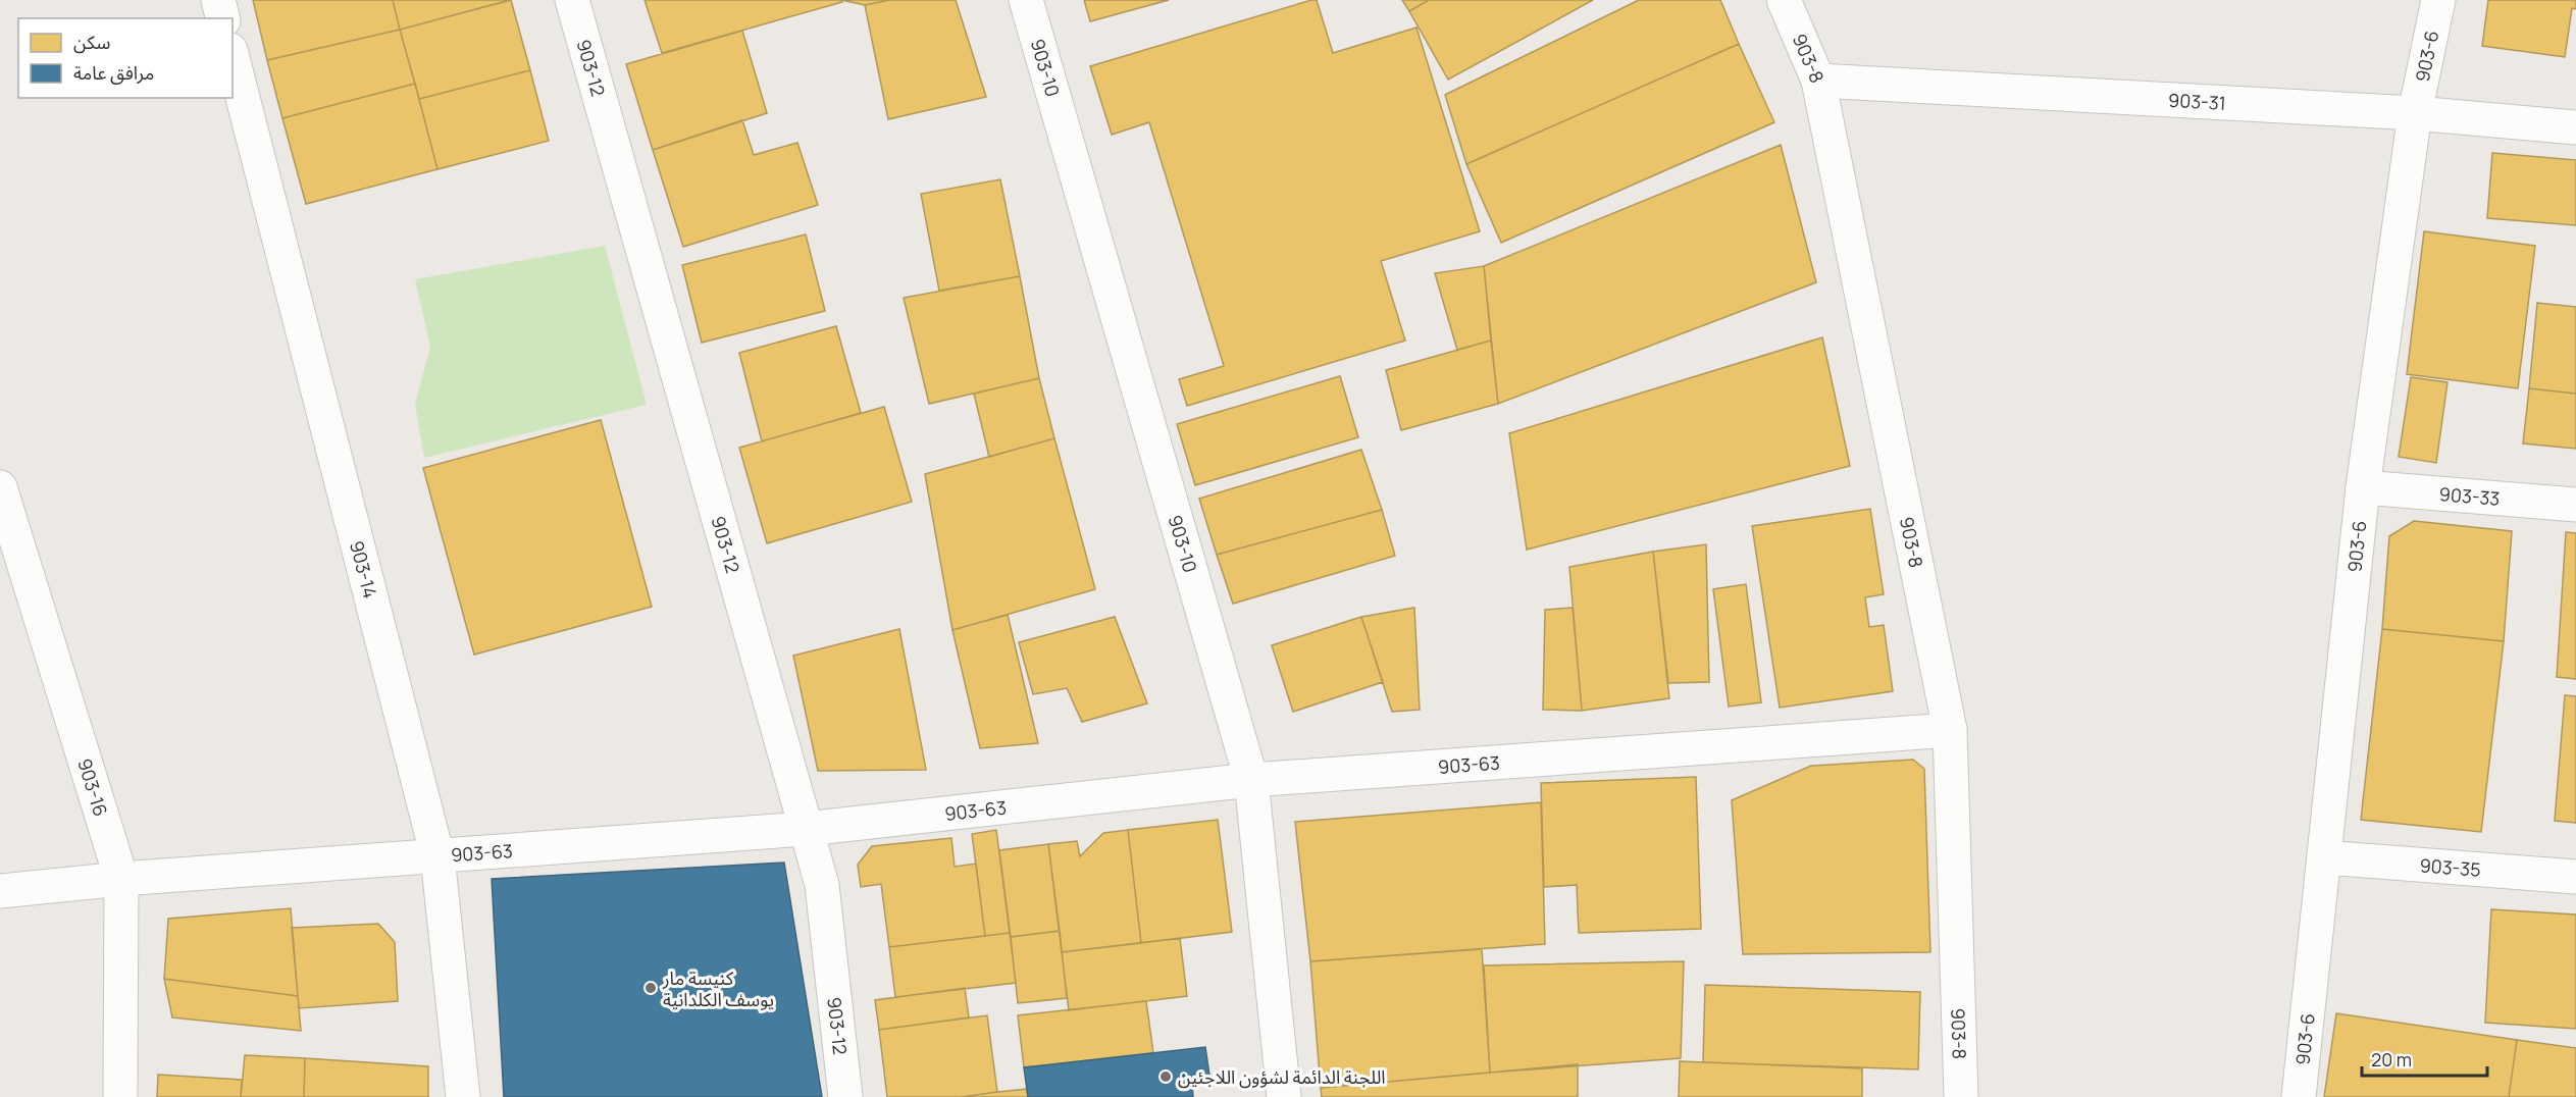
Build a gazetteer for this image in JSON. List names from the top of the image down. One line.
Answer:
{"streets":{"street":["903-6","903-8","903-10","903-12","903-31","903-33","903-14","903-63","903-16","903-35"]},"crossings":[["903-6","903-31"],["903-6","903-33"],["903-6","903-35"],["903-8","903-31"],["903-8","903-63"],["903-10","903-63"],["903-12","903-63"],["903-14","903-63"],["903-63","903-16"]],"places":["كنيسة مار يوسف الكلدانية","اللجنة الدائمة لشؤون اللاجئين"],"legend":["سكن","مرافق عامة"],"scale_bar":"20 m"}
